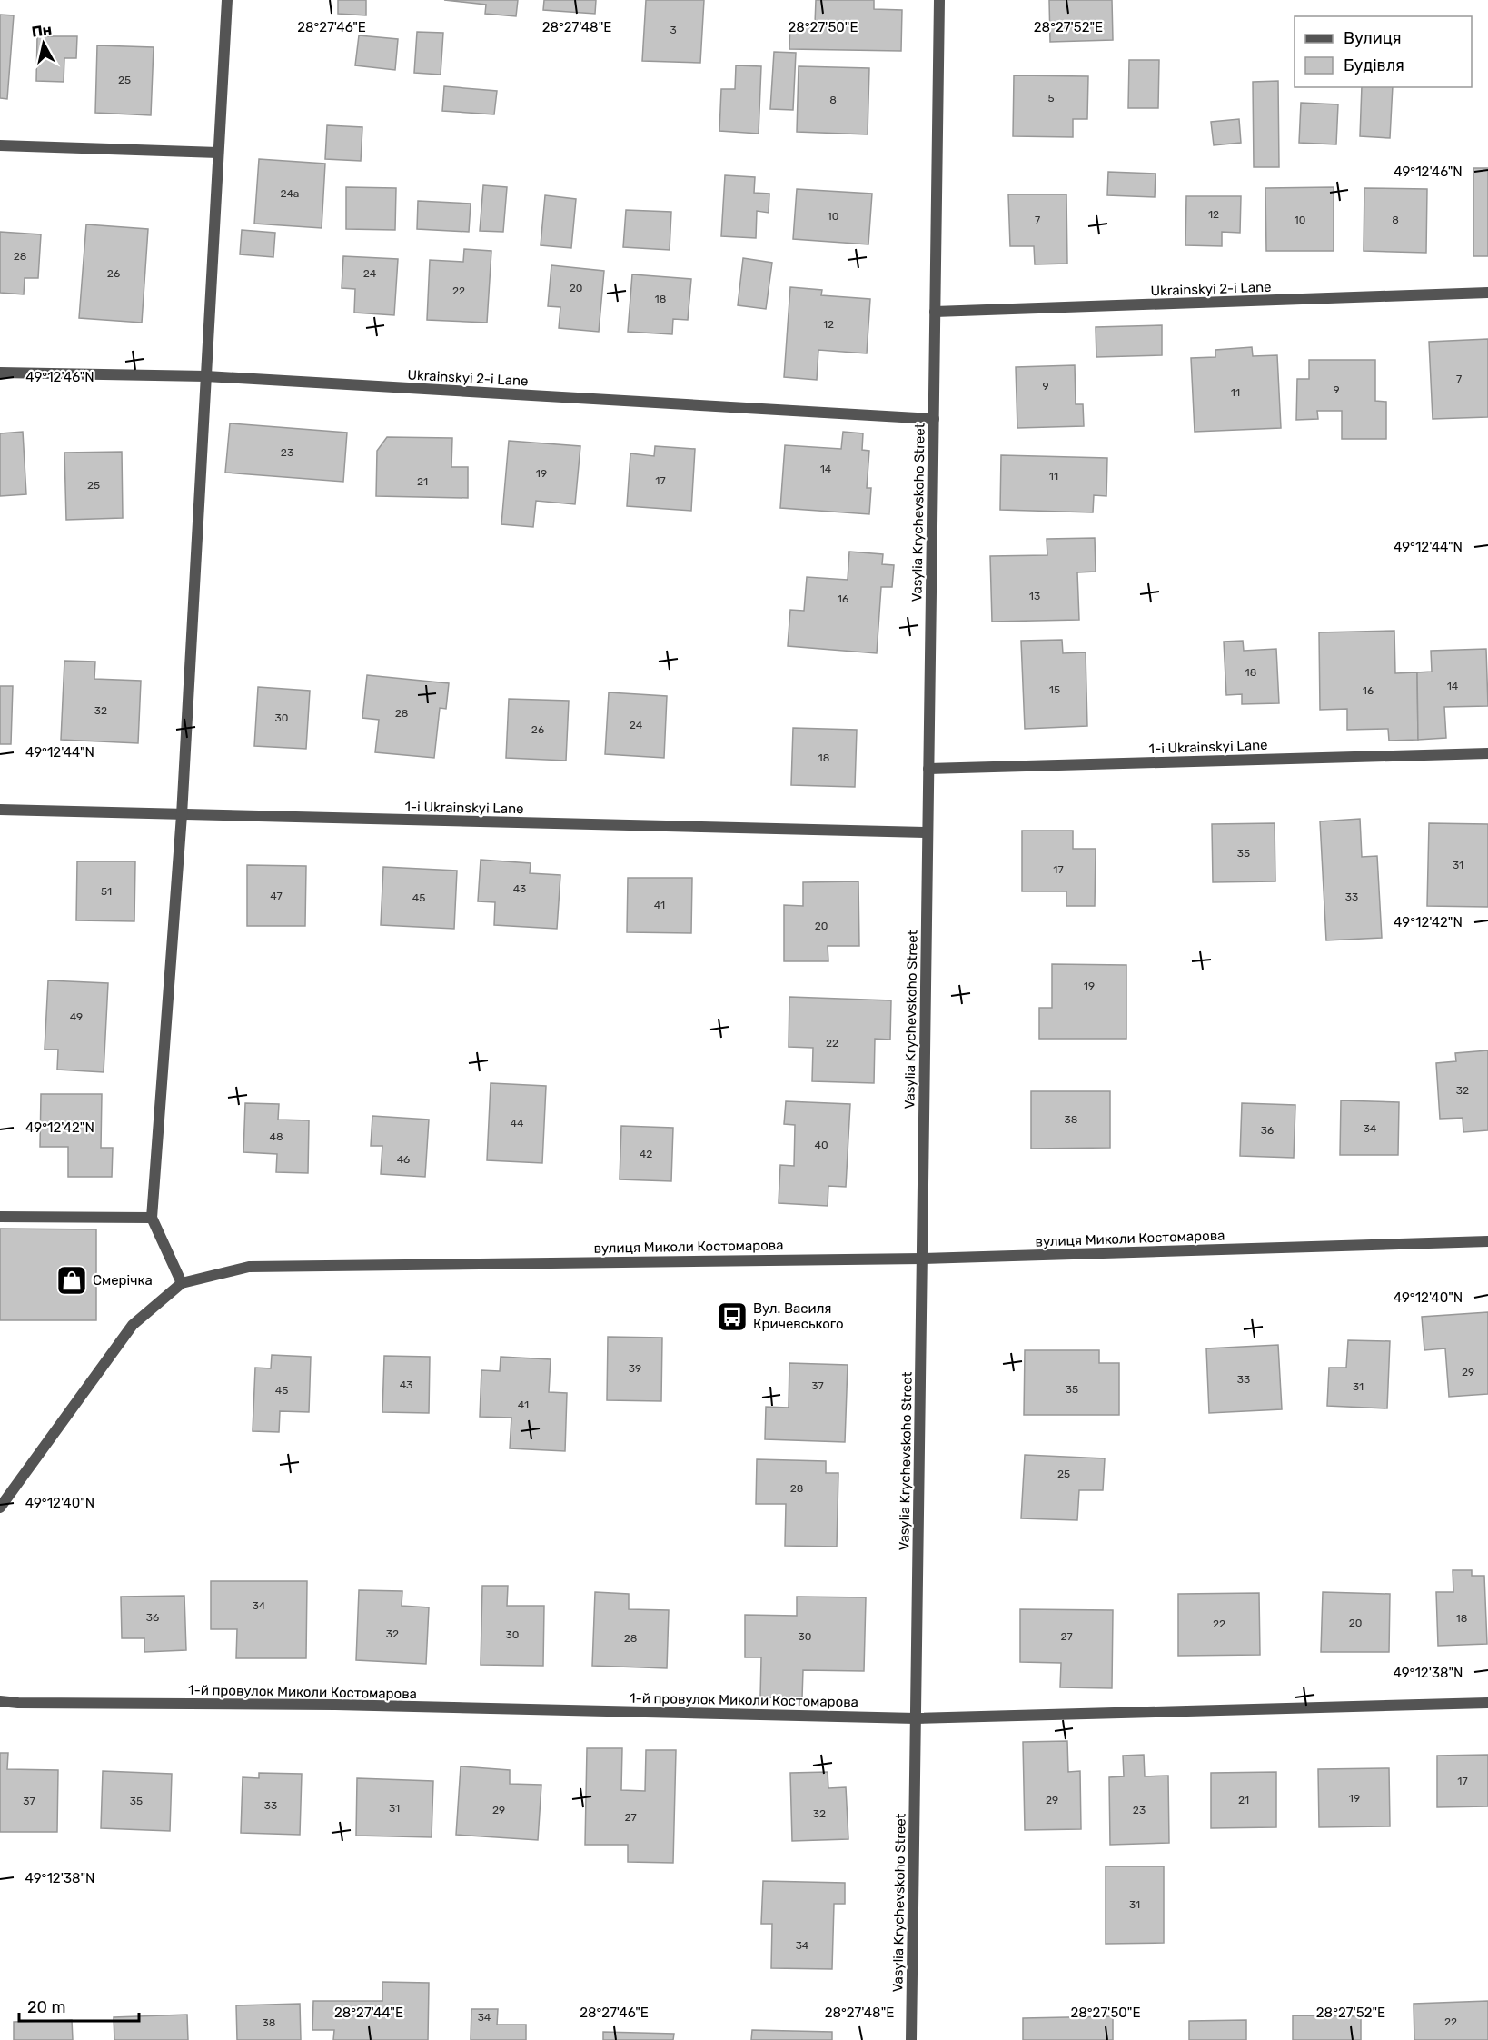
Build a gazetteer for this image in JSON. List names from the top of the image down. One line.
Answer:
{"streets":{"street":["Ukrainskyi 2-i Lane","Vasylia Krychevskoho Street","1-i Ukrainskyi Lane","вулиця Миколи Костомарова","1-й провулок Миколи Костомарова"]},"crossings":[["Ukrainskyi 2-i Lane","Vasylia Krychevskoho Street"],["Vasylia Krychevskoho Street","1-i Ukrainskyi Lane"],["Vasylia Krychevskoho Street","вулиця Миколи Костомарова"],["Vasylia Krychevskoho Street","1-й провулок Миколи Костомарова"]],"places":{"shop":["Смерічка"],"bus stop":["Вул. Василя Кричевського"]},"house_numbers":["3","25","5","8","24а","12","10","7","10","8","28","26","24","20","22","18","12","7","9","9","11","23","14","19","11","17","21","25","13","16","18","14","15","16","32","28","30","24","26","18","35","31","17","43","51","47","33","45","41","20","19","49","22","32","38","44","34","36","48","40","42","46","39","29","33","43","37","31","35","45","41","25","28","34","36","18","20","22","32","30","30","27","28","17","19","29","21","37","35","33","31","29","23","32","27","31","34","34","22","38"],"legend":["Вулиця","Будівля"],"scale_bar":"20 m","north":"top","coordinates":["28°27'46\"E","28°27'48\"E","28°27'50\"E","28°27'52\"E","49°12'46\"N","49°12'44\"N","49°12'42\"N","49°12'40\"N","49°12'38\"N","28°27'44\"E"]}
